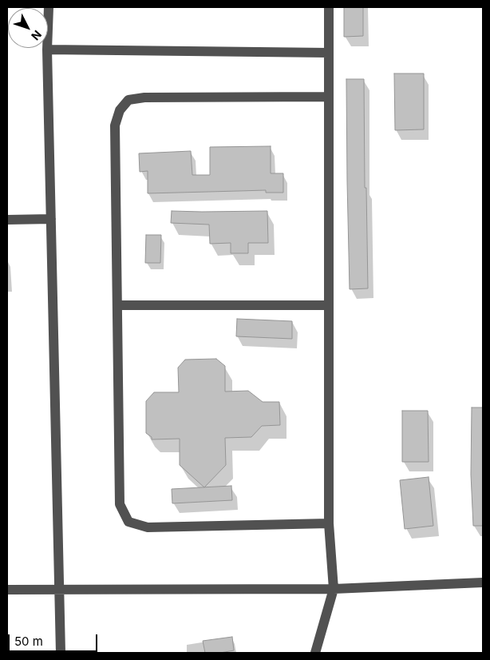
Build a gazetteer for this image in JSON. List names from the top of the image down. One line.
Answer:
{"scale_bar":"50 m","north":"bottom right"}
